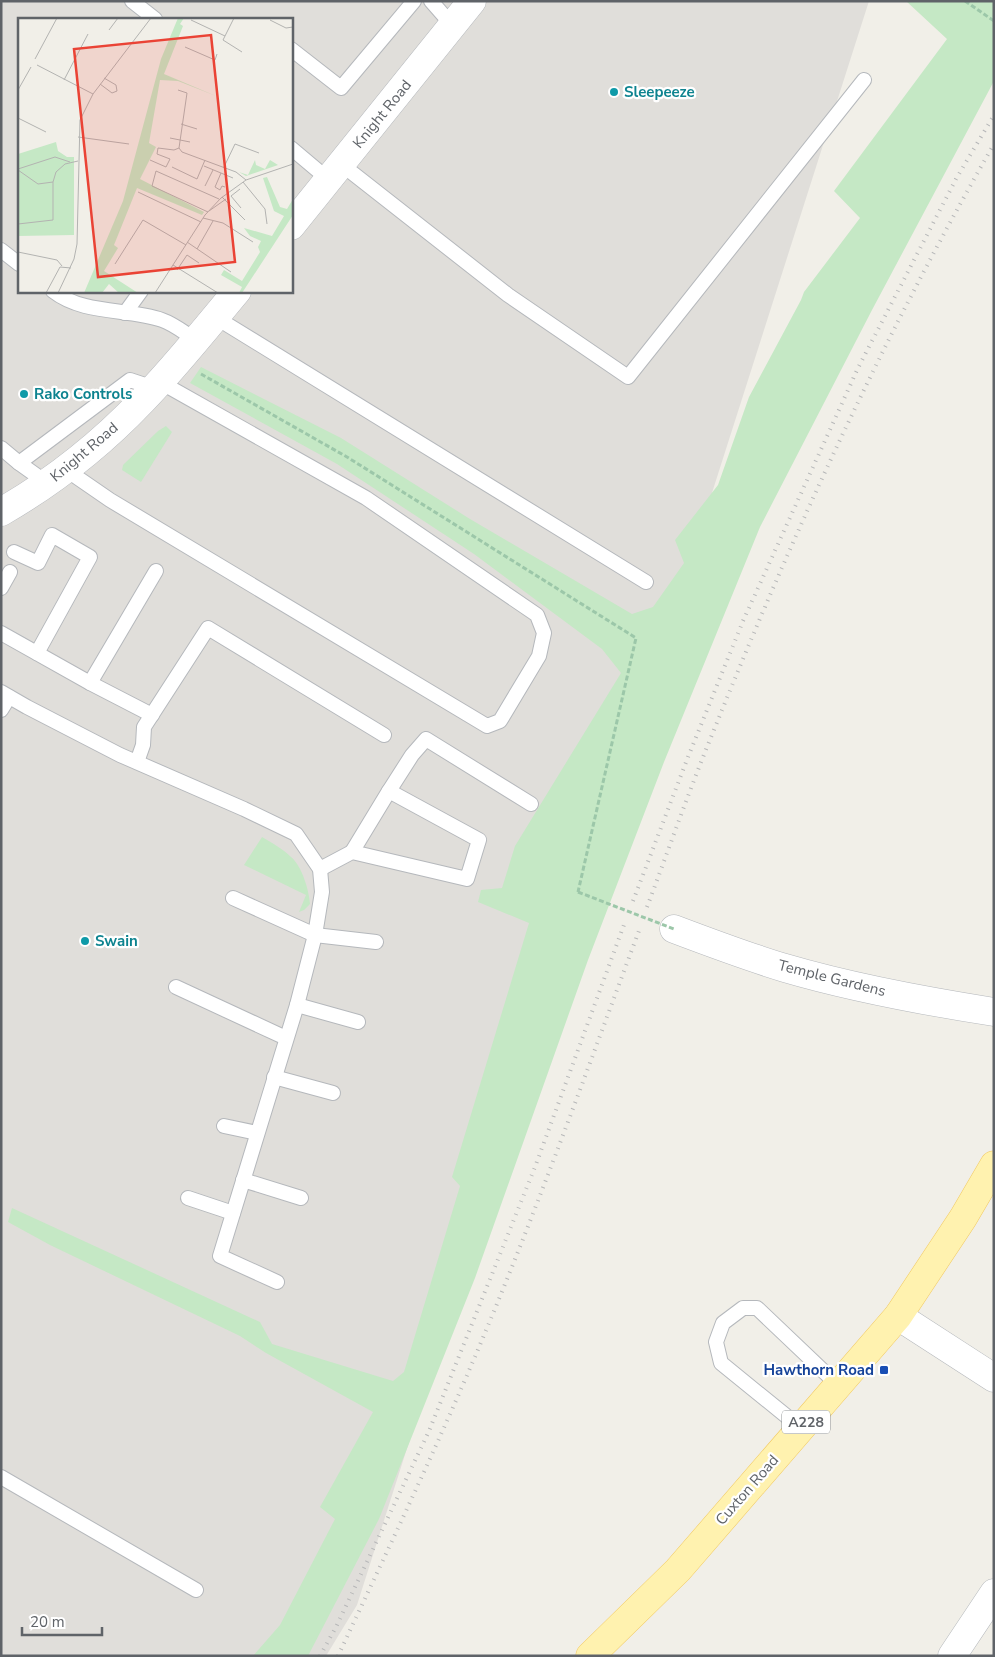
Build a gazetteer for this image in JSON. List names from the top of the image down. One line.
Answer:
{"streets":{"main road":["A228","Cuxton Road"],"street":["Knight Road","Temple Gardens"]},"places":{"other":["Sleepeeze","Rako Controls","Swain"],"transit":["Hawthorn Road"]},"scale_bar":"20 m"}
